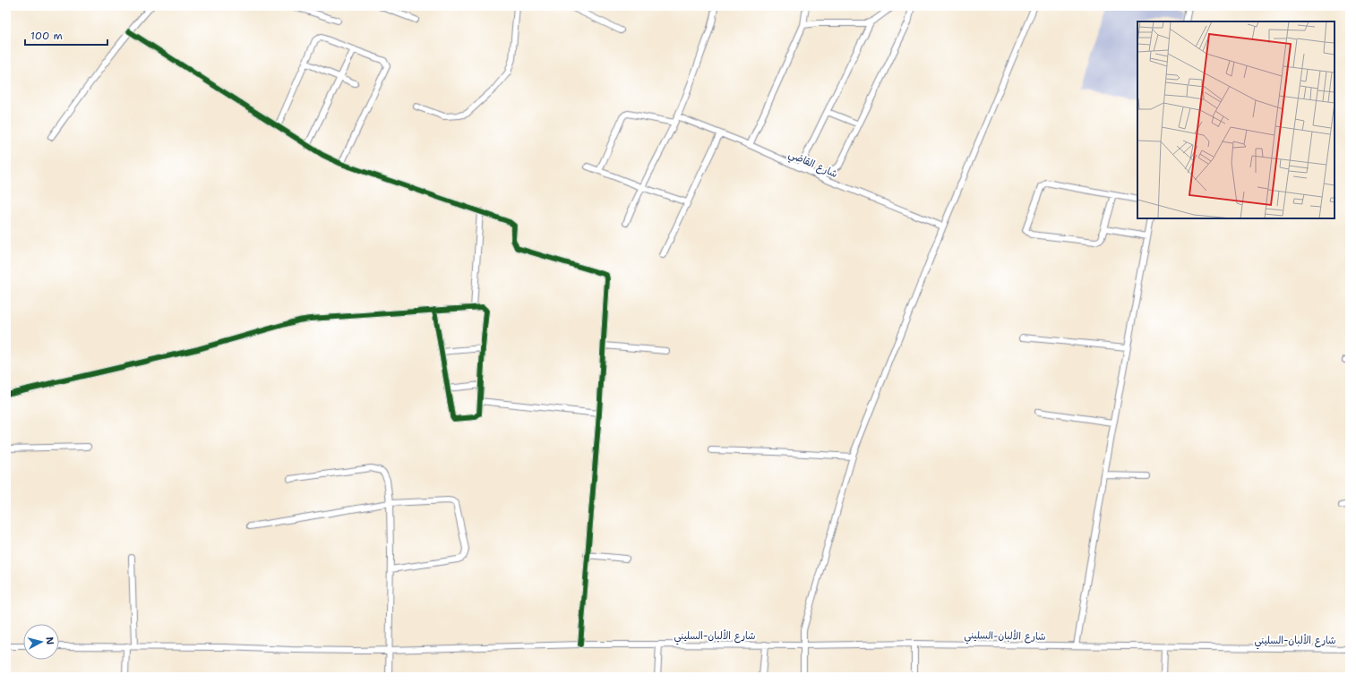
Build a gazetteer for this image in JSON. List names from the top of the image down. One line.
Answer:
{"streets":{"street":["شارع القاضي","شارع الألبان-السليني"]},"scale_bar":"100 m","north":"right"}
